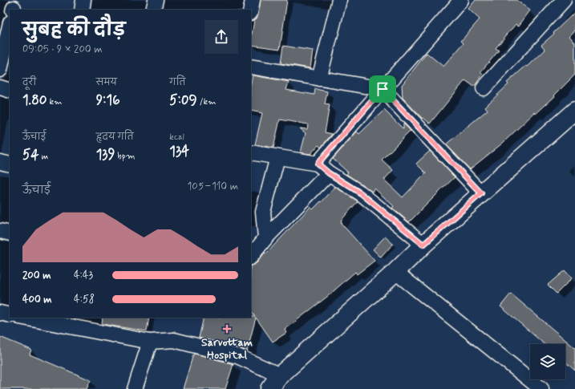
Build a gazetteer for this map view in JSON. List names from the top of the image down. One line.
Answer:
{"places":{"health":["Sarvottam Hospital"]},"page":{"heading":["सुबह की दौड़","09:05 · 9 × 200 m"],"stats":[["दूरी","1.80 km"],["समय","9:16"],["गति","5:09 /km"],["ऊँचाई","54 m"],["हृदय गति","139 bpm"],["kcal","134"]],"chart":["ऊँचाई","105–110 m"],"list":[{"name":"200 m","note":"4:43"},{"name":"400 m","note":"4:58"}]}}
